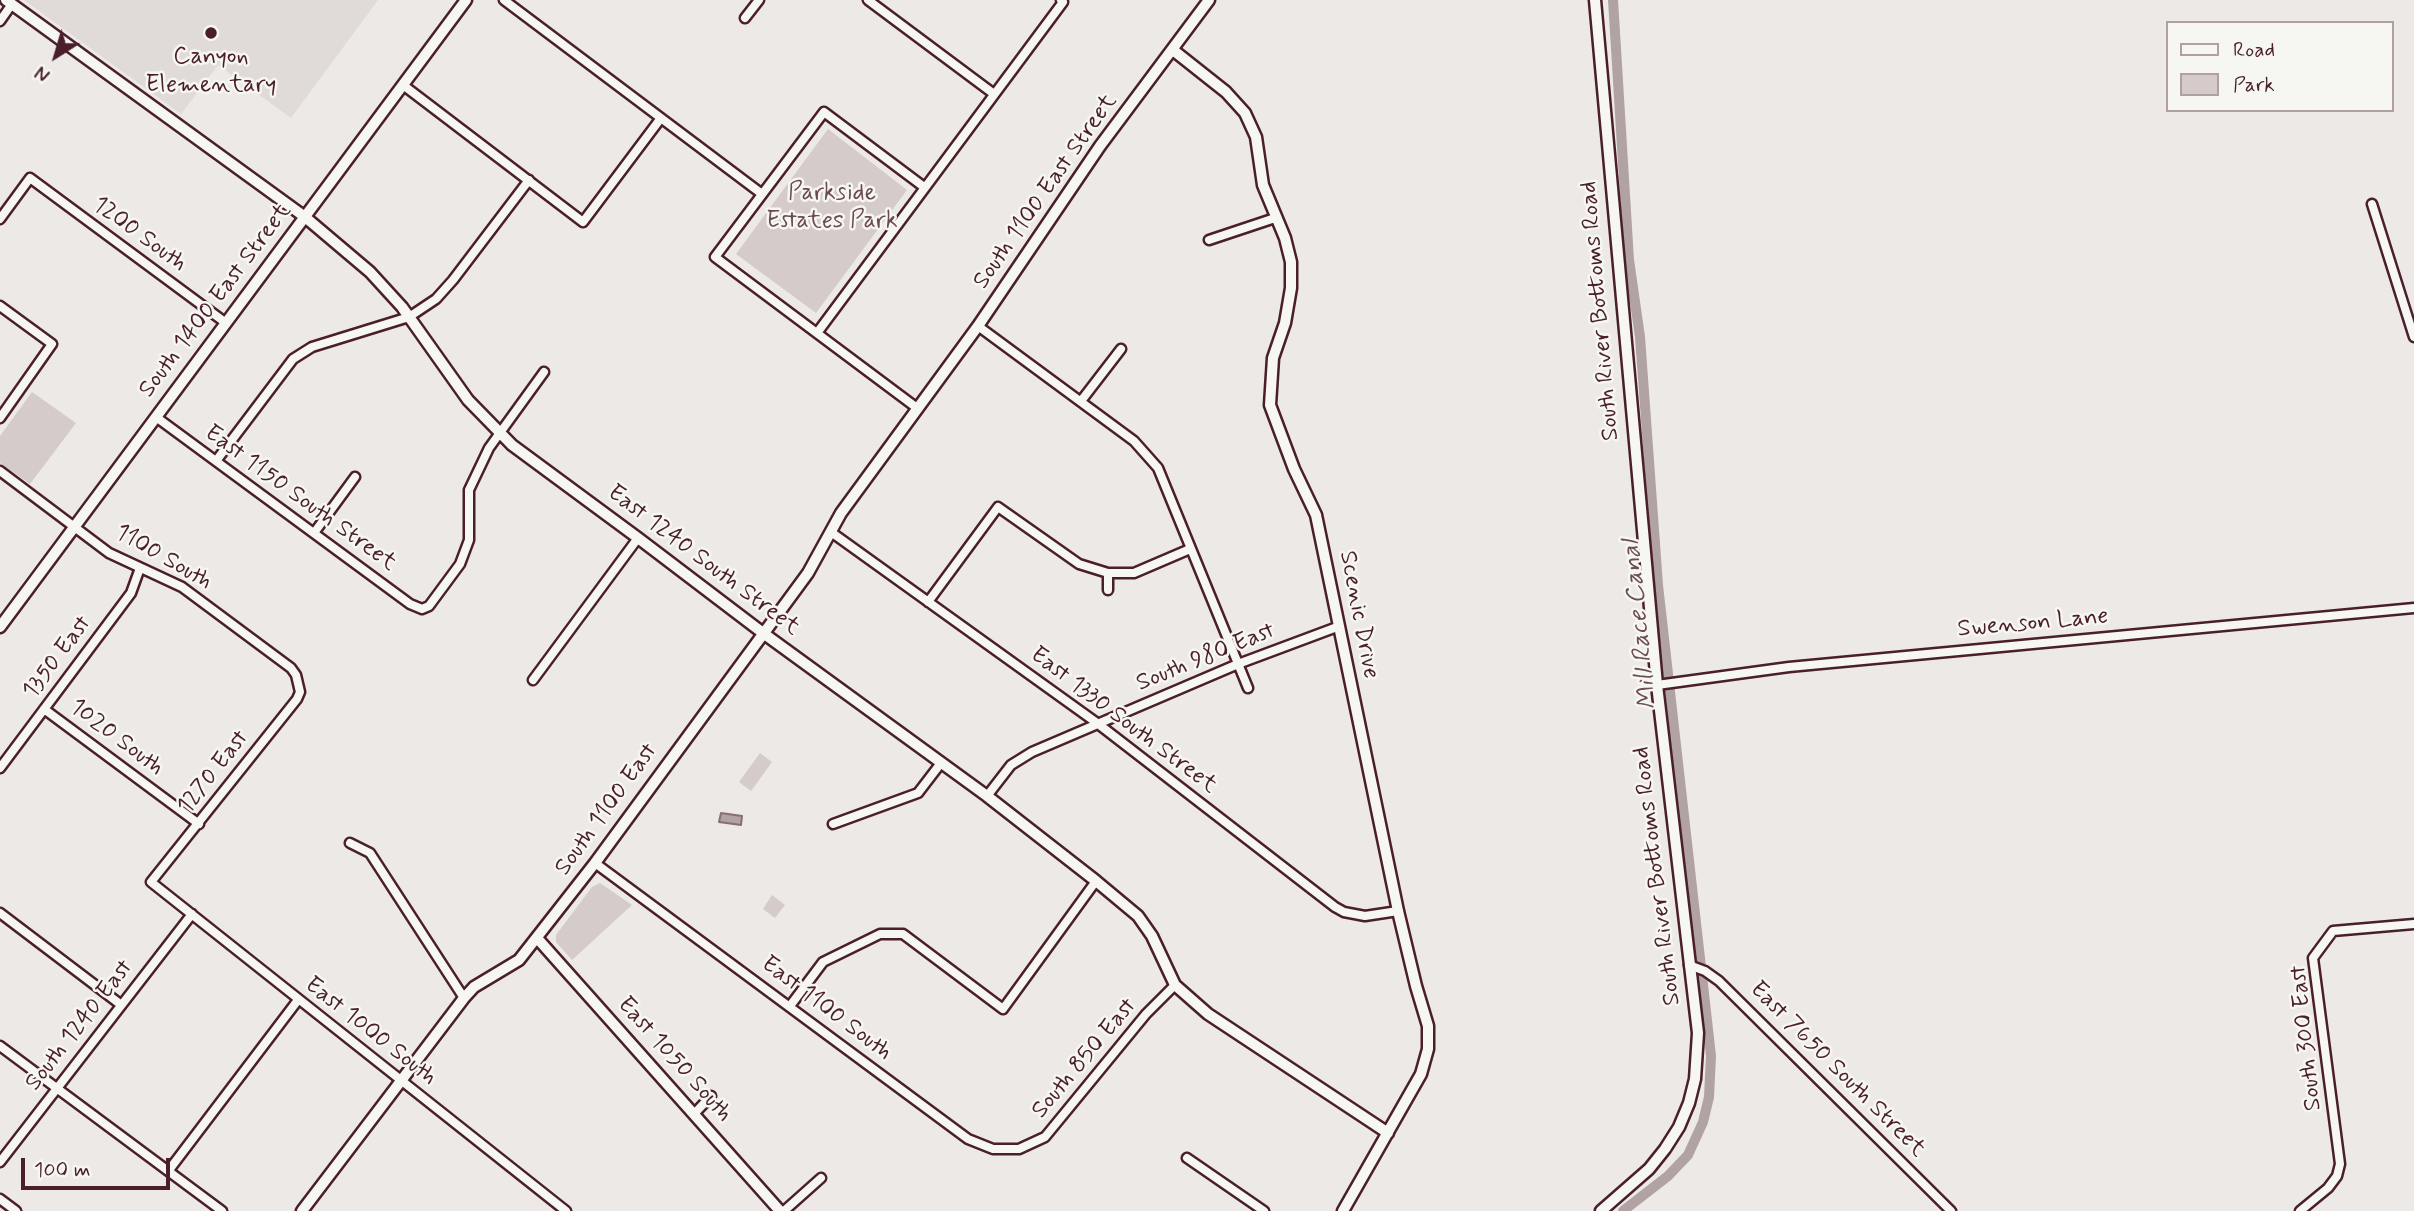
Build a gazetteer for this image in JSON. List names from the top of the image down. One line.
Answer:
{"streets":{"street":["South 1100 East Street","1200 South","South 1400 East Street","South River Bottoms Road","East 1150 South Street","1100 South","East 1240 South Street","Scenic Drive","Swenson Lane","1350 East","South 980 East","East 1330 South Street","1020 South","1270 East","South 1100 East","East 1100 South","South 1240 East","East 1000 South","South 300 East","South 850 East","East 1050 South","East 7650 South Street"]},"crossings":[["South 1100 East Street","Scenic Drive"],["South 1100 East Street","South 1100 East"],["1200 South","South 1400 East Street"],["South 1400 East Street","East 1150 South Street"],["South 1400 East Street","1100 South"],["South 1400 East Street","East 1240 South Street"],["South River Bottoms Road","Swenson Lane"],["South River Bottoms Road","East 7650 South Street"],["East 1150 South Street","East 1240 South Street"],["1100 South","1350 East"],["1100 South","1270 East"],["East 1240 South Street","Scenic Drive"],["East 1240 South Street","South 980 East"],["East 1240 South Street","South 1100 East"],["East 1240 South Street","South 850 East"],["Scenic Drive","South 980 East"],["Scenic Drive","East 1330 South Street"],["1350 East","1020 South"],["South 980 East","East 1330 South Street"],["East 1330 South Street","South 1100 East"],["1020 South","1270 East"],["1270 East","East 1000 South"],["South 1100 East","East 1100 South"],["South 1100 East","East 1000 South"],["South 1100 East","East 1050 South"],["East 1100 South","South 850 East"],["South 1240 East","East 1000 South"]],"water":["Mill Race Canal"],"parks":["Parkside Estates Park"],"places":["Canyon Elementary"],"legend":["Road","Park"],"scale_bar":"100 m","north":"bottom left"}
